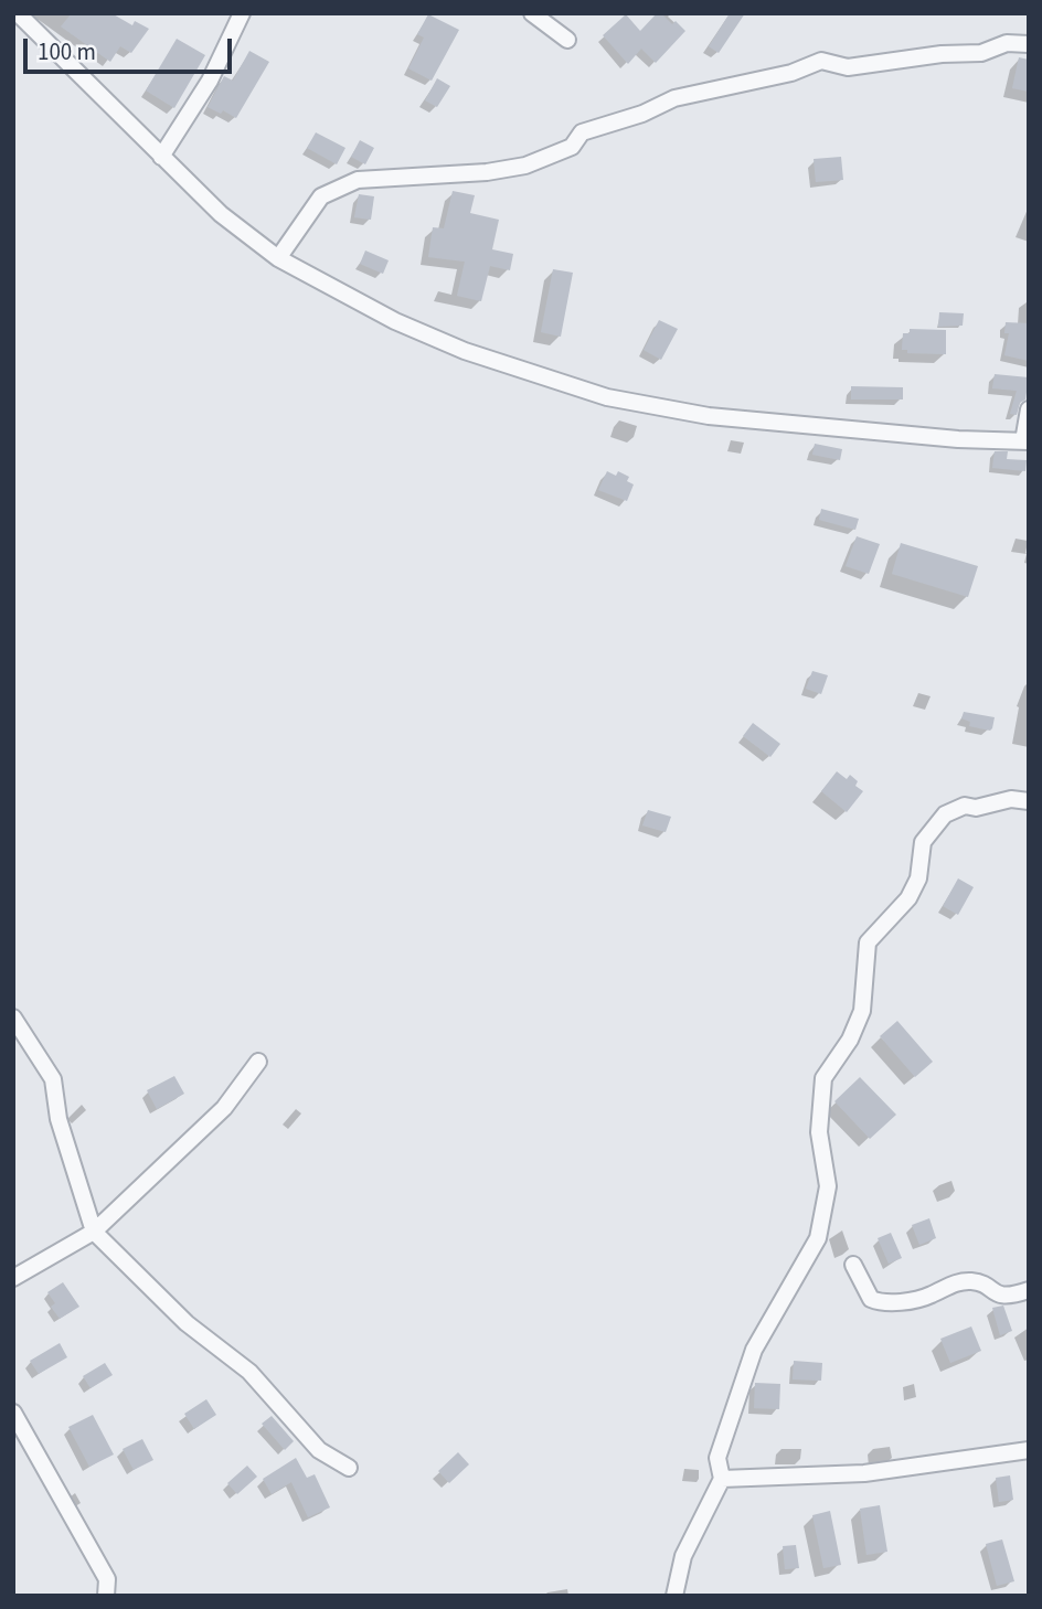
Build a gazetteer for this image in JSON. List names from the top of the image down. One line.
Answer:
{"scale_bar":"100 m"}
